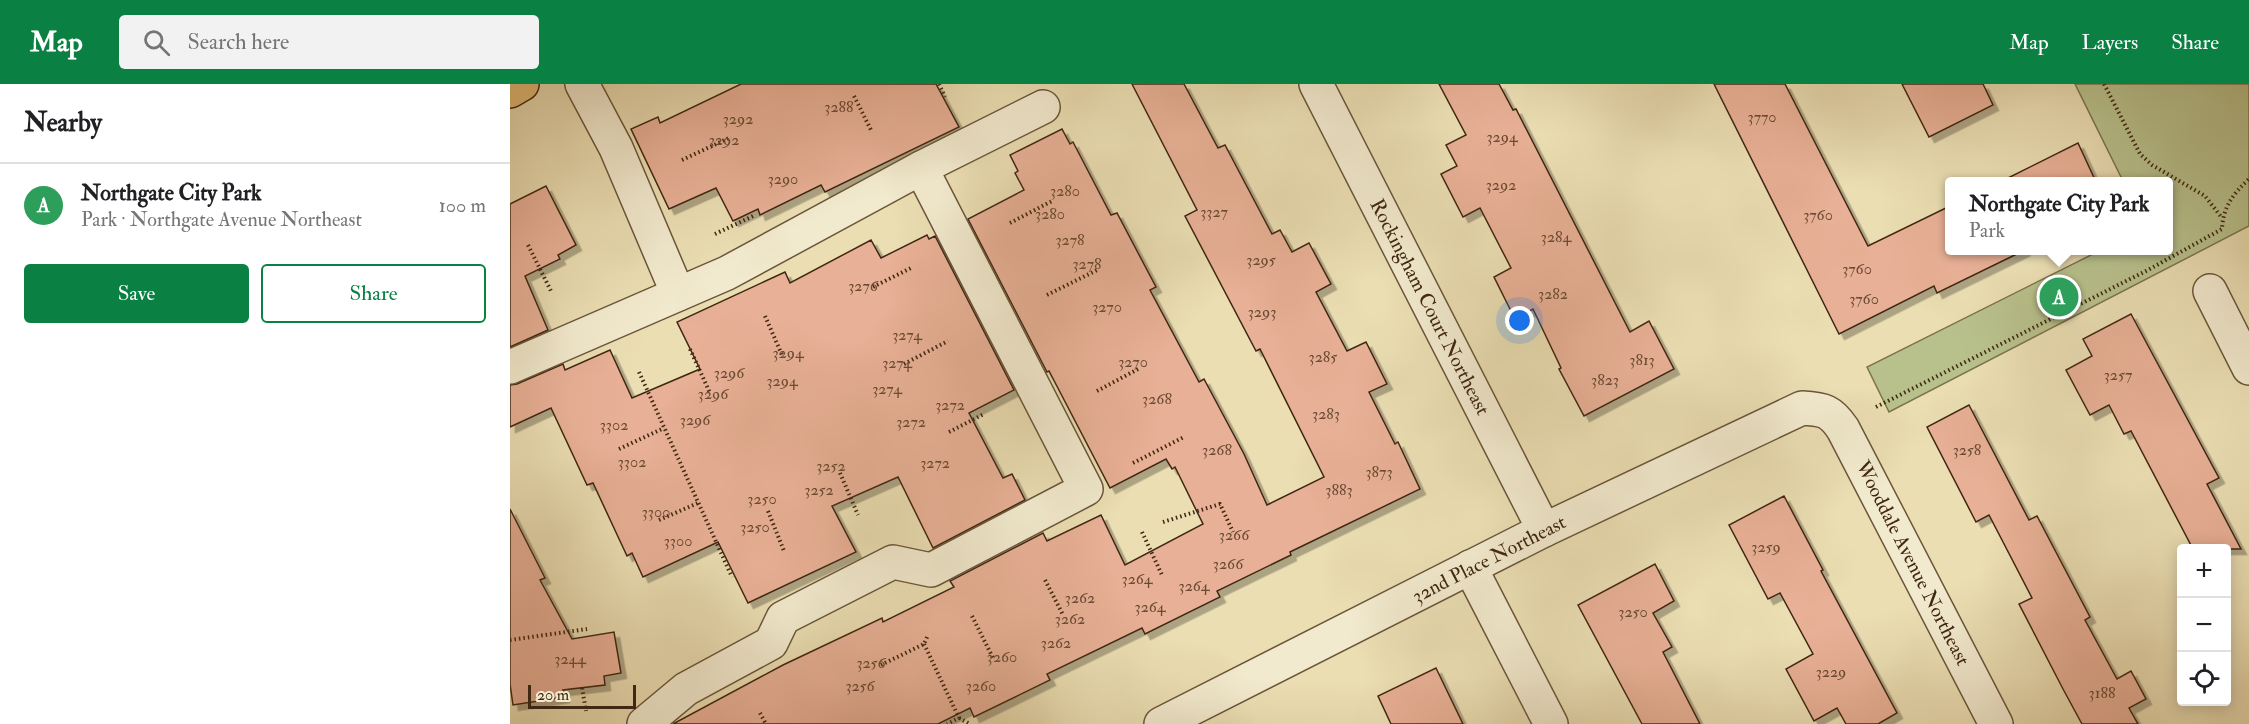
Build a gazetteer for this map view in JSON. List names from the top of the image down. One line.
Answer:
{"streets":{"street":["Rockingham Court Northeast","32nd Place Northeast","Wooddale Avenue Northeast"]},"crossings":[["Rockingham Court Northeast","32nd Place Northeast"],["32nd Place Northeast","Wooddale Avenue Northeast"]],"house_numbers":["3288","3770","3292","3294","3292","3290","3292","3280","3327","3280","3760","3284","3278","3295","3278","3760","3276","3282","3760","3270","3293","3274","3294","3285","3813","3270","3274","3296","3257","3823","3294","3274","3296","3268","3272","3283","3296","3272","3302","3268","3258","3302","3272","3252","3873","3252","3883","3250","3300","3250","3266","3300","3259","3266","3264","3264","3262","3264","3250","3262","3262","3260","3244","3256","3229","3256","3260","3188"],"scale_bar":"20 m","page":{"header":"Map","search":"Search here","nav":["Map","Layers","Share"],"heading":"Nearby","list":[{"mark":"A","name":"Northgate City Park","note":"Park · Northgate Avenue Northeast","value":"100 m"}],"popup":["Northgate City Park","Park"],"buttons":["Save","Share"],"pins":"A","map_buttons":["+","−"],"scale":"20 m"}}
